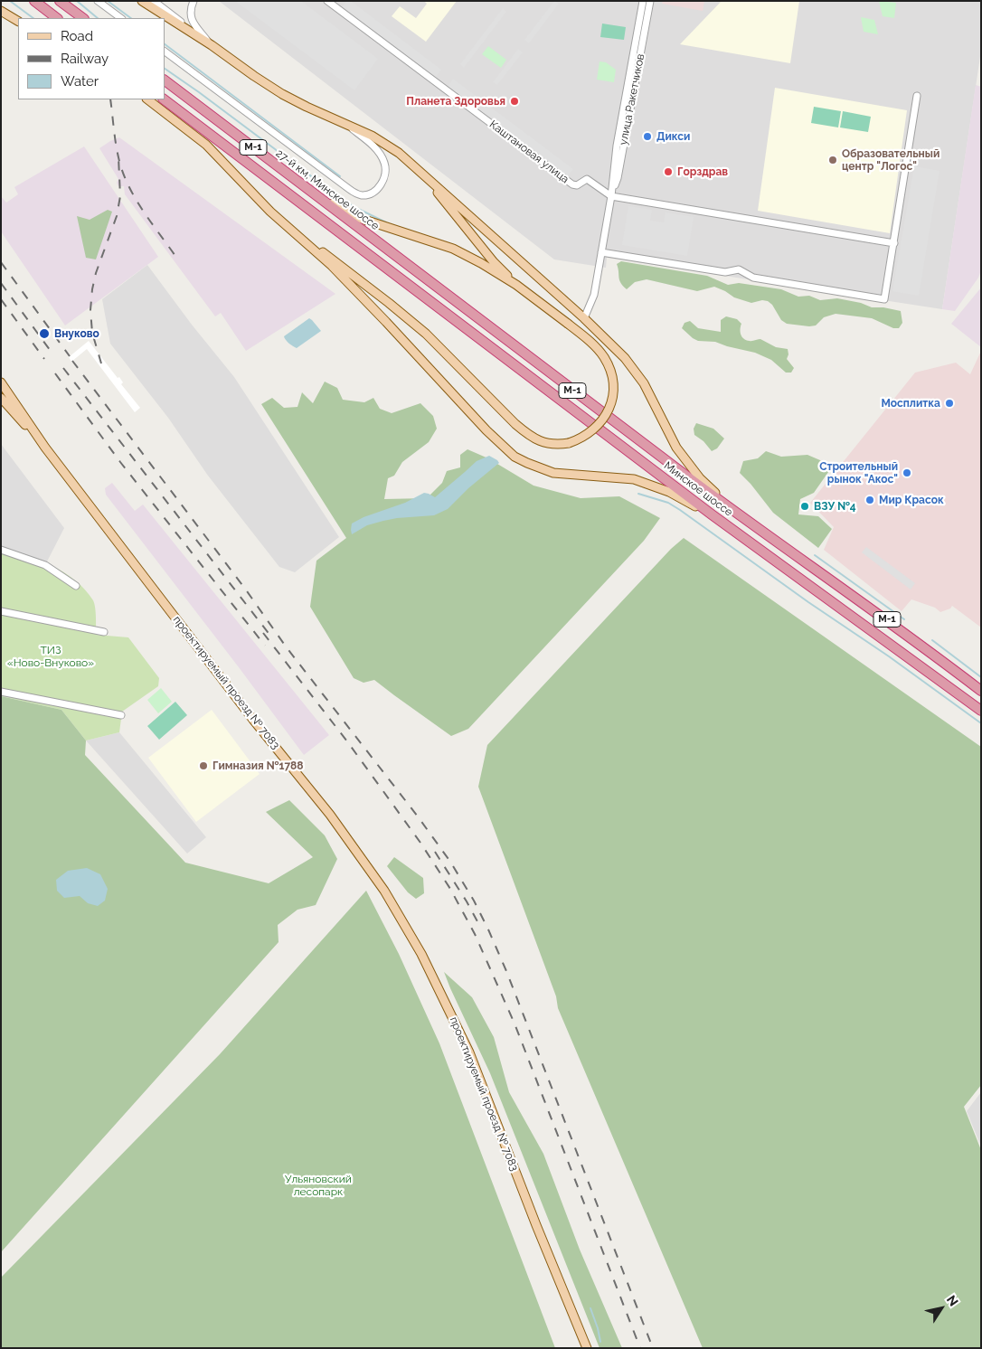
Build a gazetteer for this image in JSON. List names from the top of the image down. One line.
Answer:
{"streets":{"highway":["М-1","27-й км, Минское шоссе","Минское шоссе"],"main road":["проектируемый проезд № 7083"],"street":["улица Ракетчиков","Каштановая улица"]},"crossings":[["улица Ракетчиков","Каштановая улица"],["М-1","Минское шоссе"],["27-й км, Минское шоссе","Минское шоссе"]],"parks":["ТИЗ «Ново-Внуково»","Ульяновский лесопарк"],"places":["Планета Здоровья","Дикси","Образовательный центр \"Логос\"","Горздрав","Внуково","Мосплитка","Строительный рынок \"Акос\"","Мир Красок","ВЗУ №4","Гимназия №1788"],"legend":["Road","Railway","Water"],"north":"top right"}
